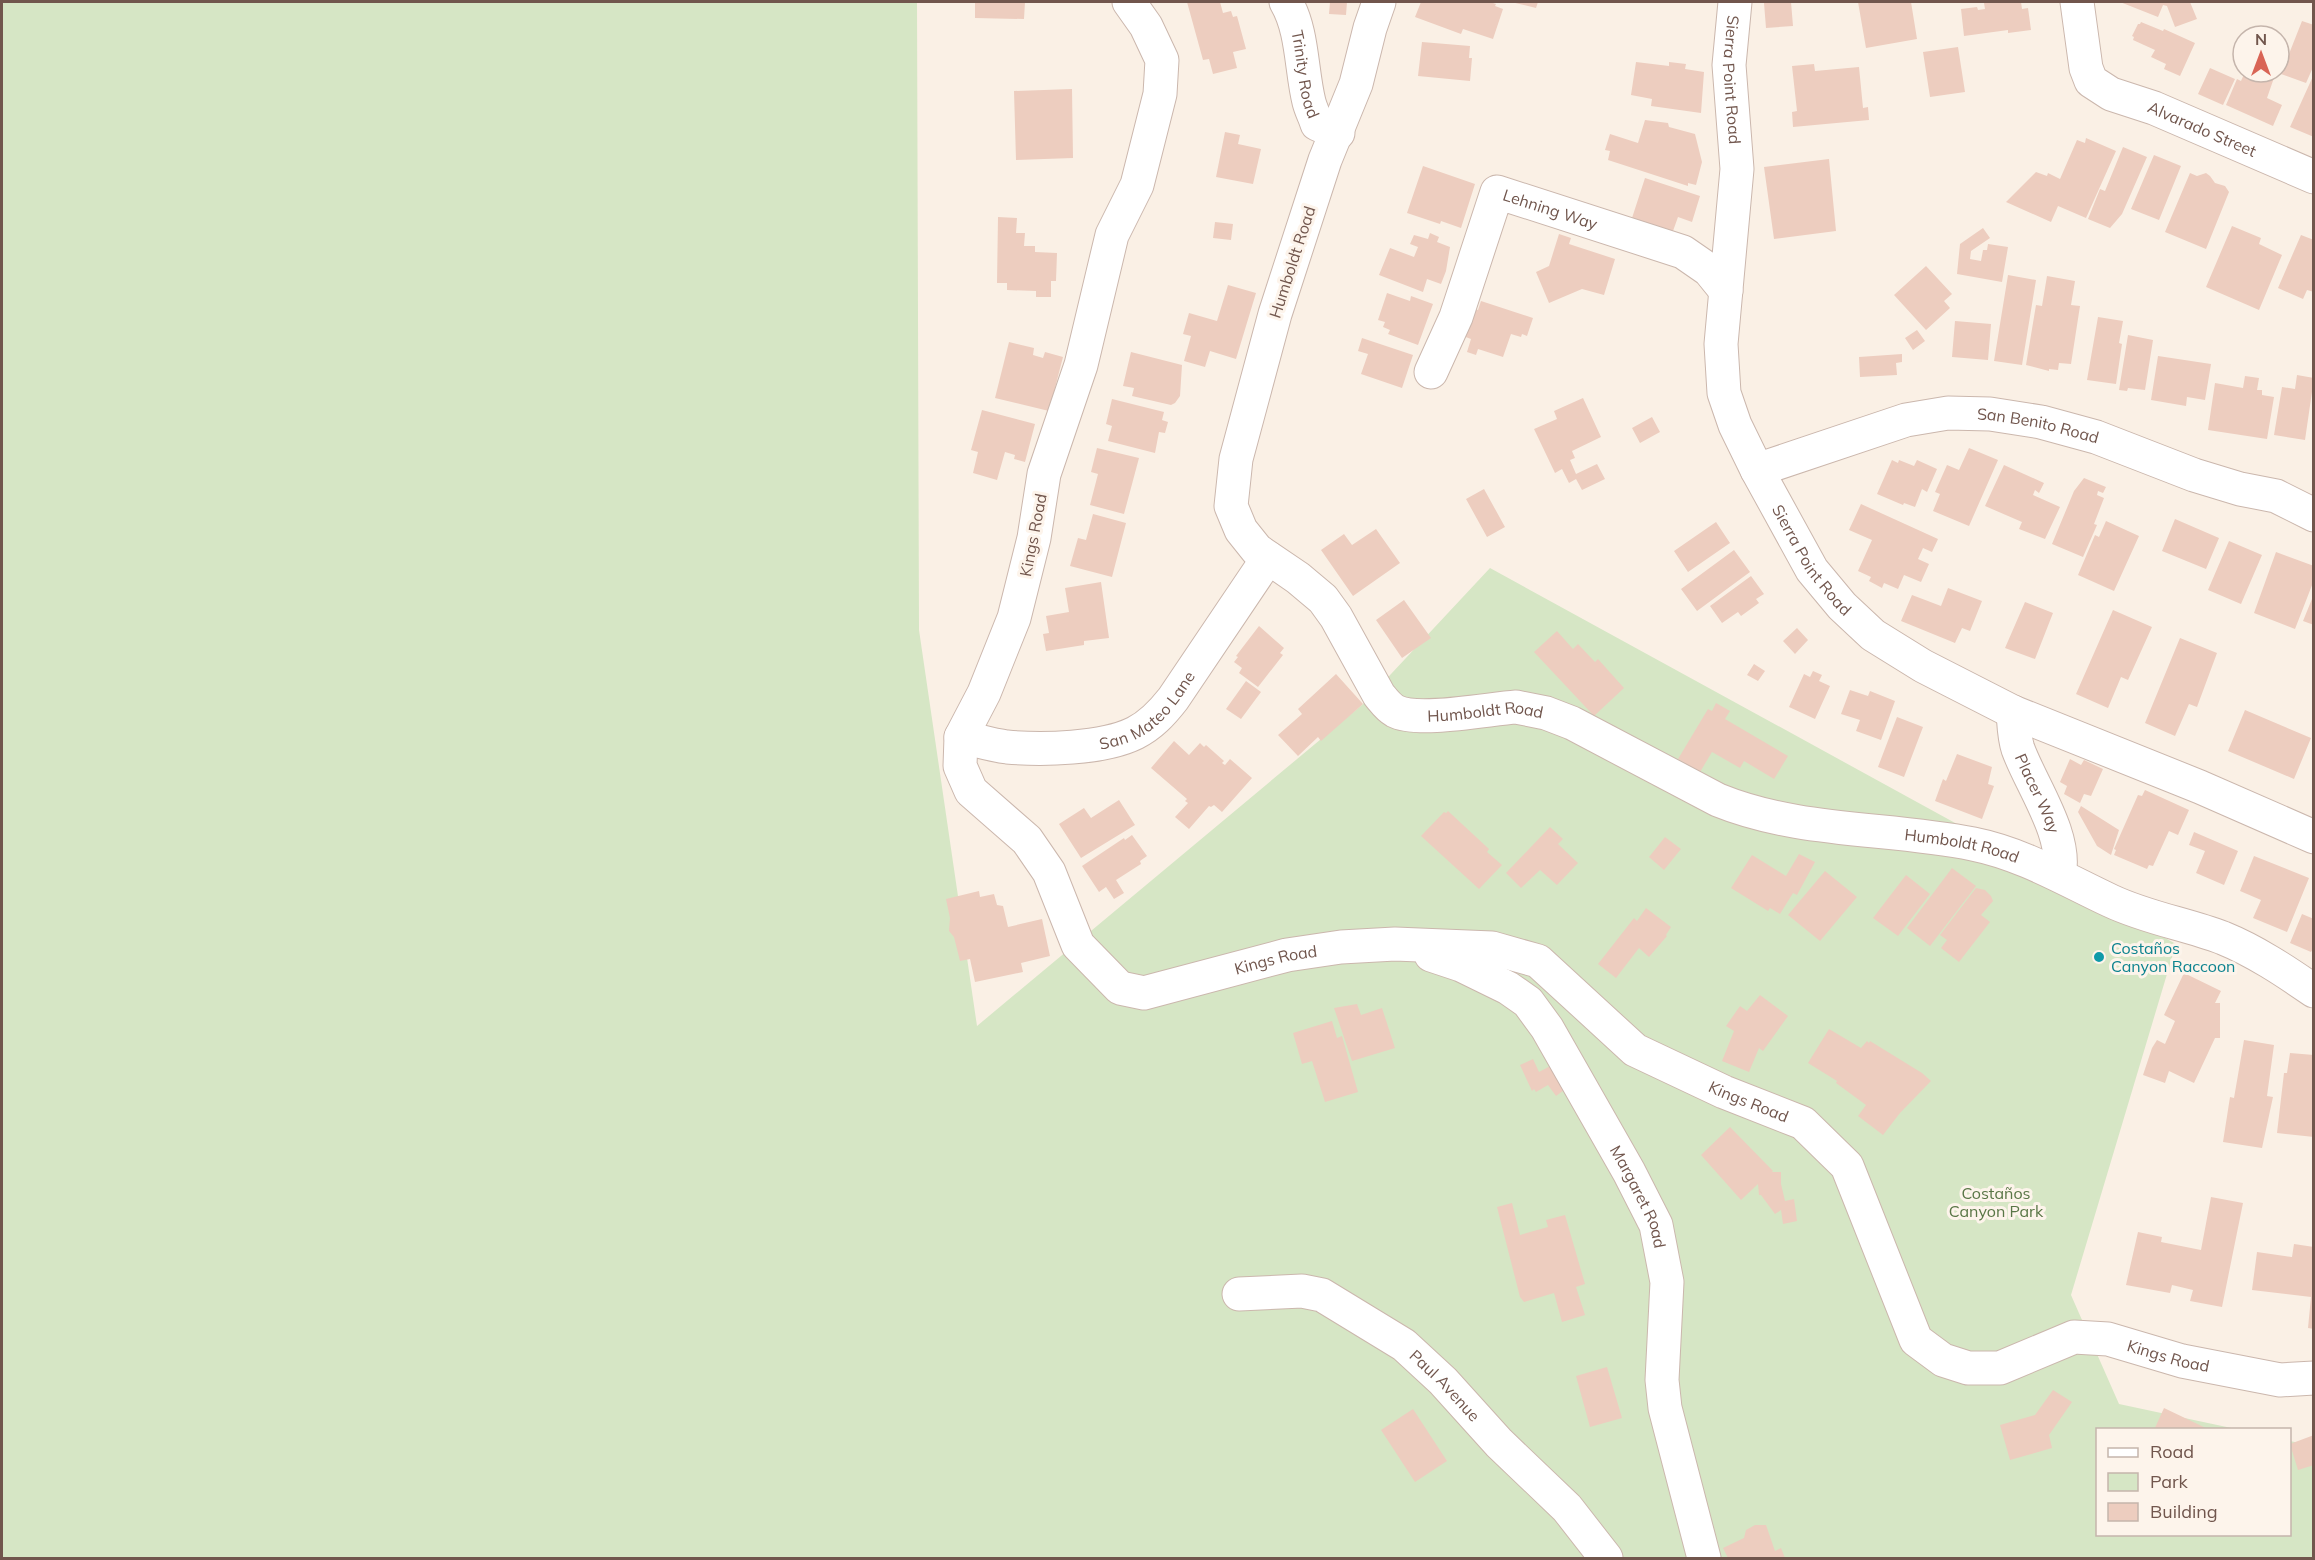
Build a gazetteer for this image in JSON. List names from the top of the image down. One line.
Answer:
{"streets":{"street":["Trinity Road","Sierra Point Road","Alvarado Street","Lehning Way","Humboldt Road","San Benito Road","Kings Road","San Mateo Lane","Placer Way","Margaret Road","Paul Avenue"]},"crossings":[["Trinity Road","Humboldt Road"],["Sierra Point Road","Lehning Way"],["Sierra Point Road","San Benito Road"],["Sierra Point Road","Placer Way"],["Humboldt Road","San Mateo Lane"],["Humboldt Road","Placer Way"],["Kings Road","San Mateo Lane"],["Kings Road","Margaret Road"]],"parks":["Costaños Canyon Park"],"places":["Costaños Canyon Raccoon"],"legend":["Road","Park","Building"],"north":"top"}
